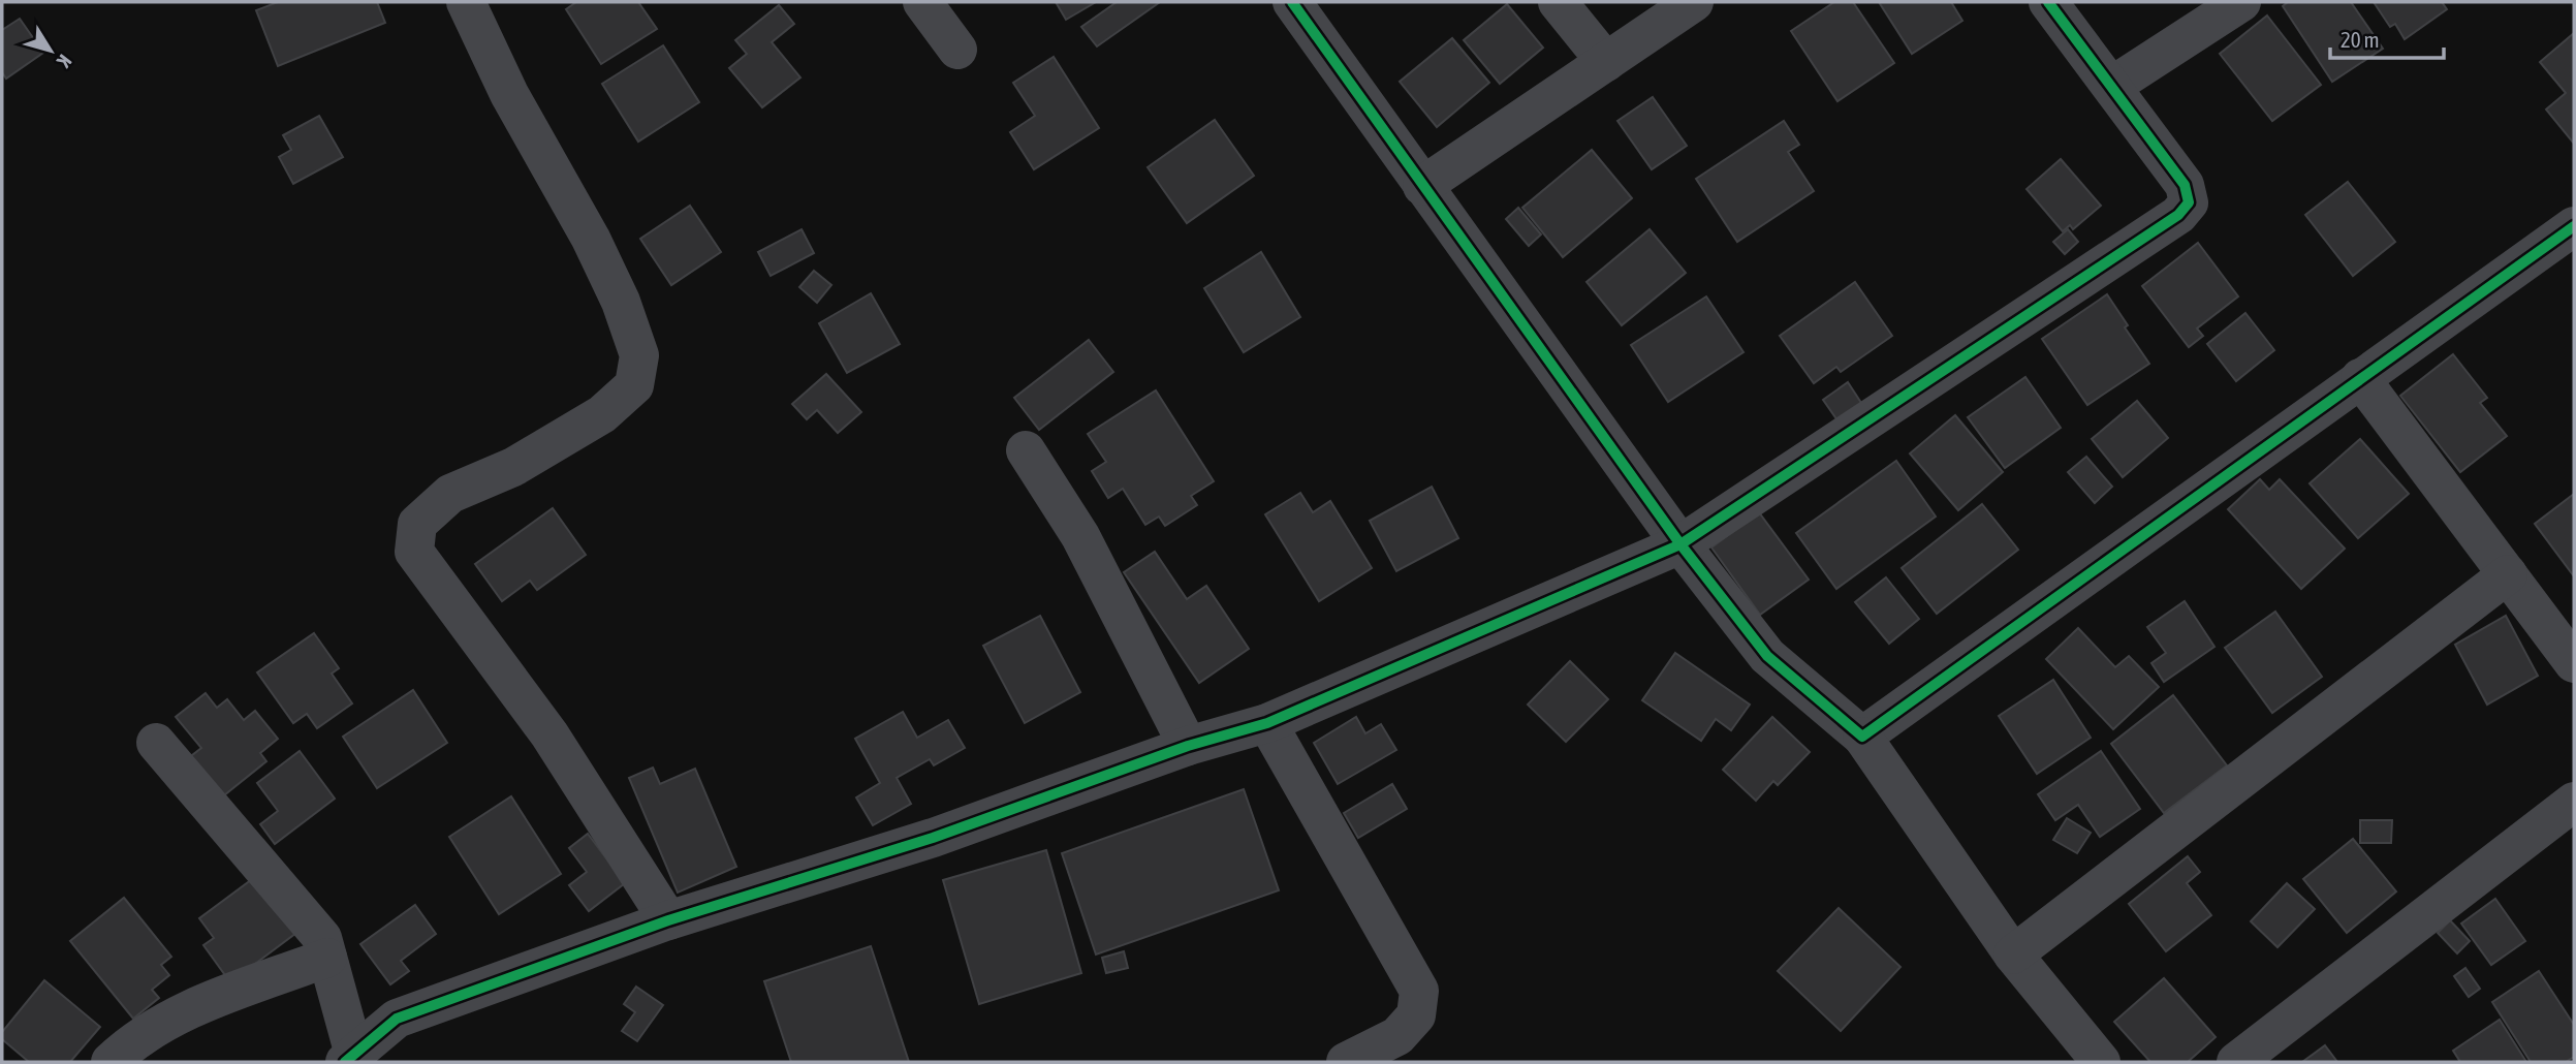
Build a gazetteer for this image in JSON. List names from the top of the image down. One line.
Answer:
{"scale_bar":"20 m","north":"bottom right"}
